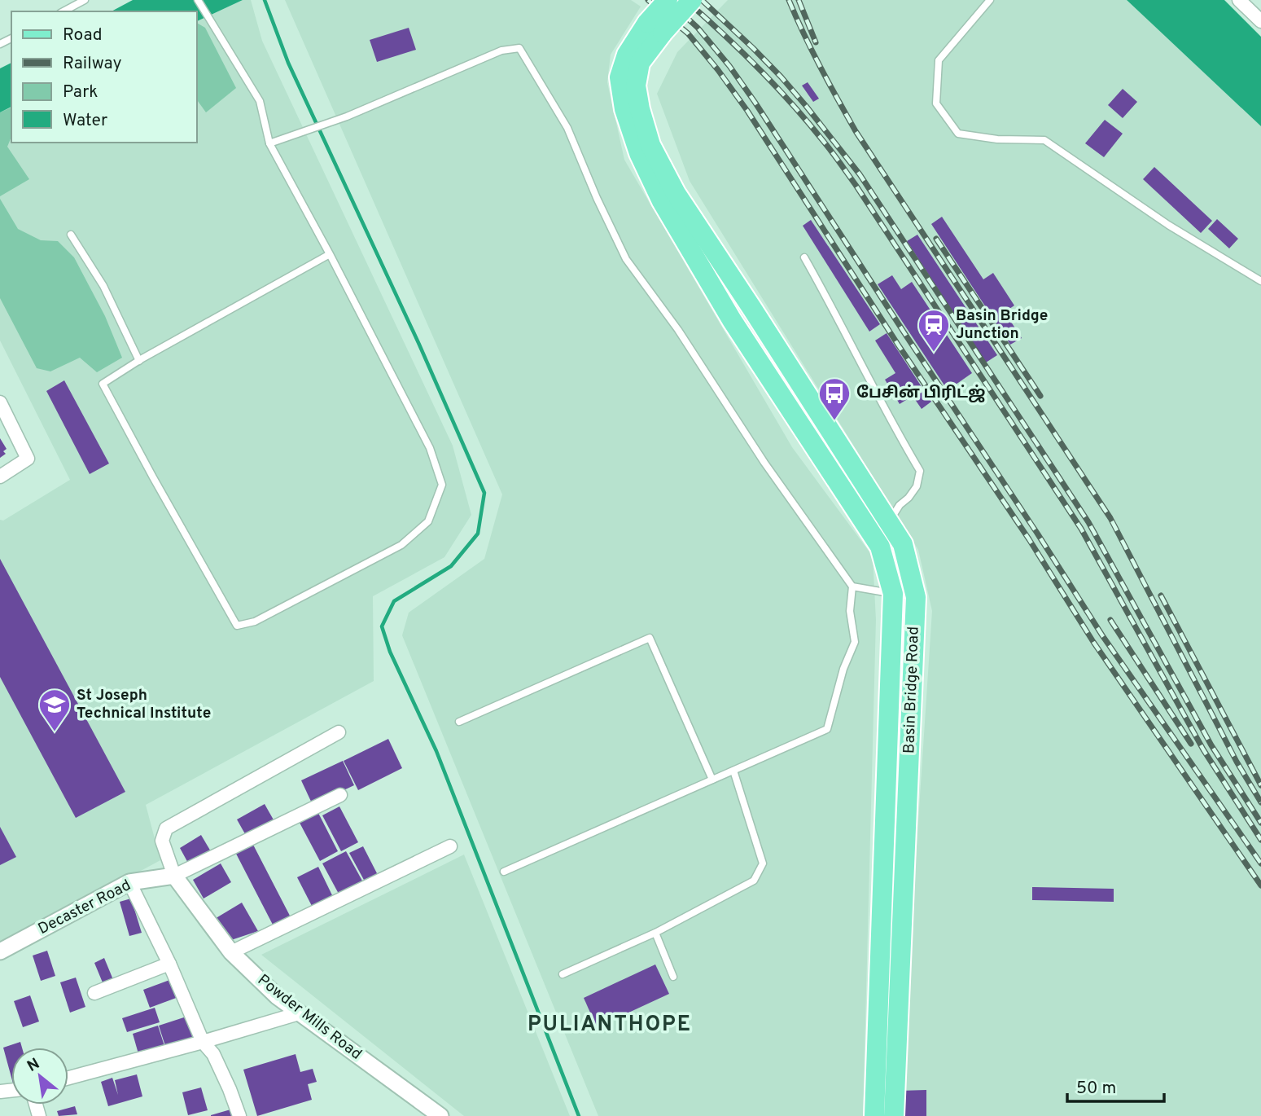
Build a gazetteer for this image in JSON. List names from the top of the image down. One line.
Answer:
{"streets":{"main road":["Basin Bridge Road"],"street":["Decaster Road","Powder Mills Road"]},"crossings":[["Decaster Road","Powder Mills Road"]],"districts":["PULIANTHOPE"],"places":{"station":["Basin Bridge Junction"],"bus stop":["பேசின் பிரிட்ஜ்"],"school or university":["St Joseph Technical Institute"]},"legend":["Road","Railway","Park","Water"],"scale_bar":"50 m","north":"top left"}
